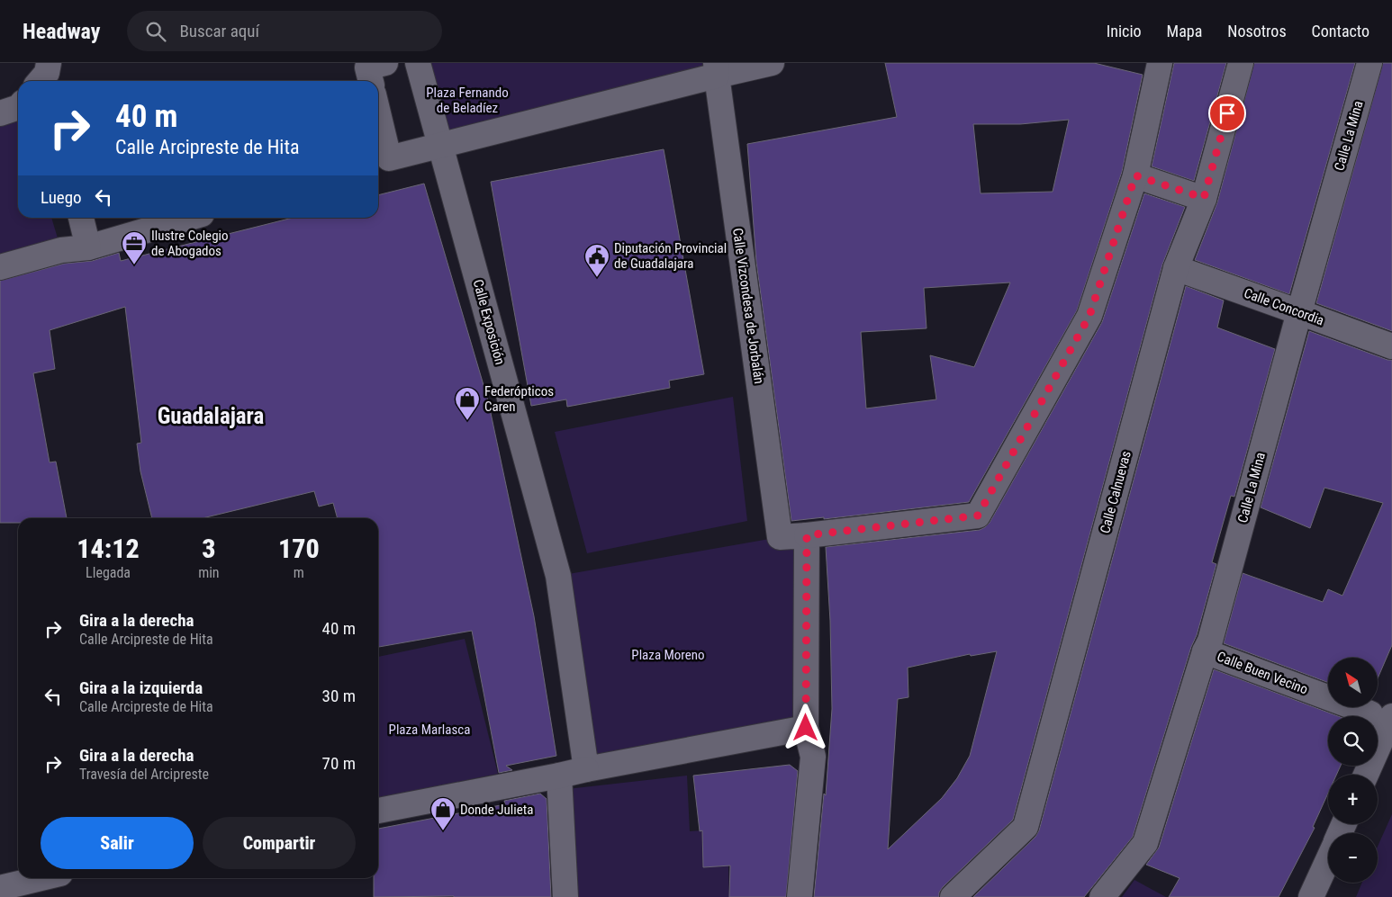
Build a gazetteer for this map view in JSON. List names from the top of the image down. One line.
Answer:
{"streets":{"street":["Calle La Mina","Calle Vizcondesa de Jorbalán","Calle Concordia","Calle Exposición","Calle Calnuevas","Calle Buen Vecino"]},"crossings":[["Calle La Mina","Calle Concordia"],["Calle La Mina","Calle Buen Vecino"],["Calle Concordia","Calle Calnuevas"]],"districts":["Guadalajara"],"parks":["Plaza Fernando de Beladíez","Plaza Moreno","Plaza Marlasca"],"places":{"office":["Ilustre Colegio de Abogados"],"public building":["Diputación Provincial de Guadalajara"],"shop":["Federópticos Caren","Donde Julieta"]},"north":"top left","page":{"header":"Headway","search":"Buscar aquí","nav":["Inicio","Mapa","Nosotros","Contacto"],"turn":["40 m","Calle Arcipreste de Hita"],"then":"Luego","eta":["14:12","Llegada","3","min","170","m"],"list":[{"name":"Gira a la derecha","note":"Calle Arcipreste de Hita","value":"40 m"},{"name":"Gira a la izquierda","note":"Calle Arcipreste de Hita","value":"30 m"},{"name":"Gira a la derecha","note":"Travesía del Arcipreste","value":"70 m"}],"map_buttons":["+","−"],"buttons":["Salir","Compartir"]}}
